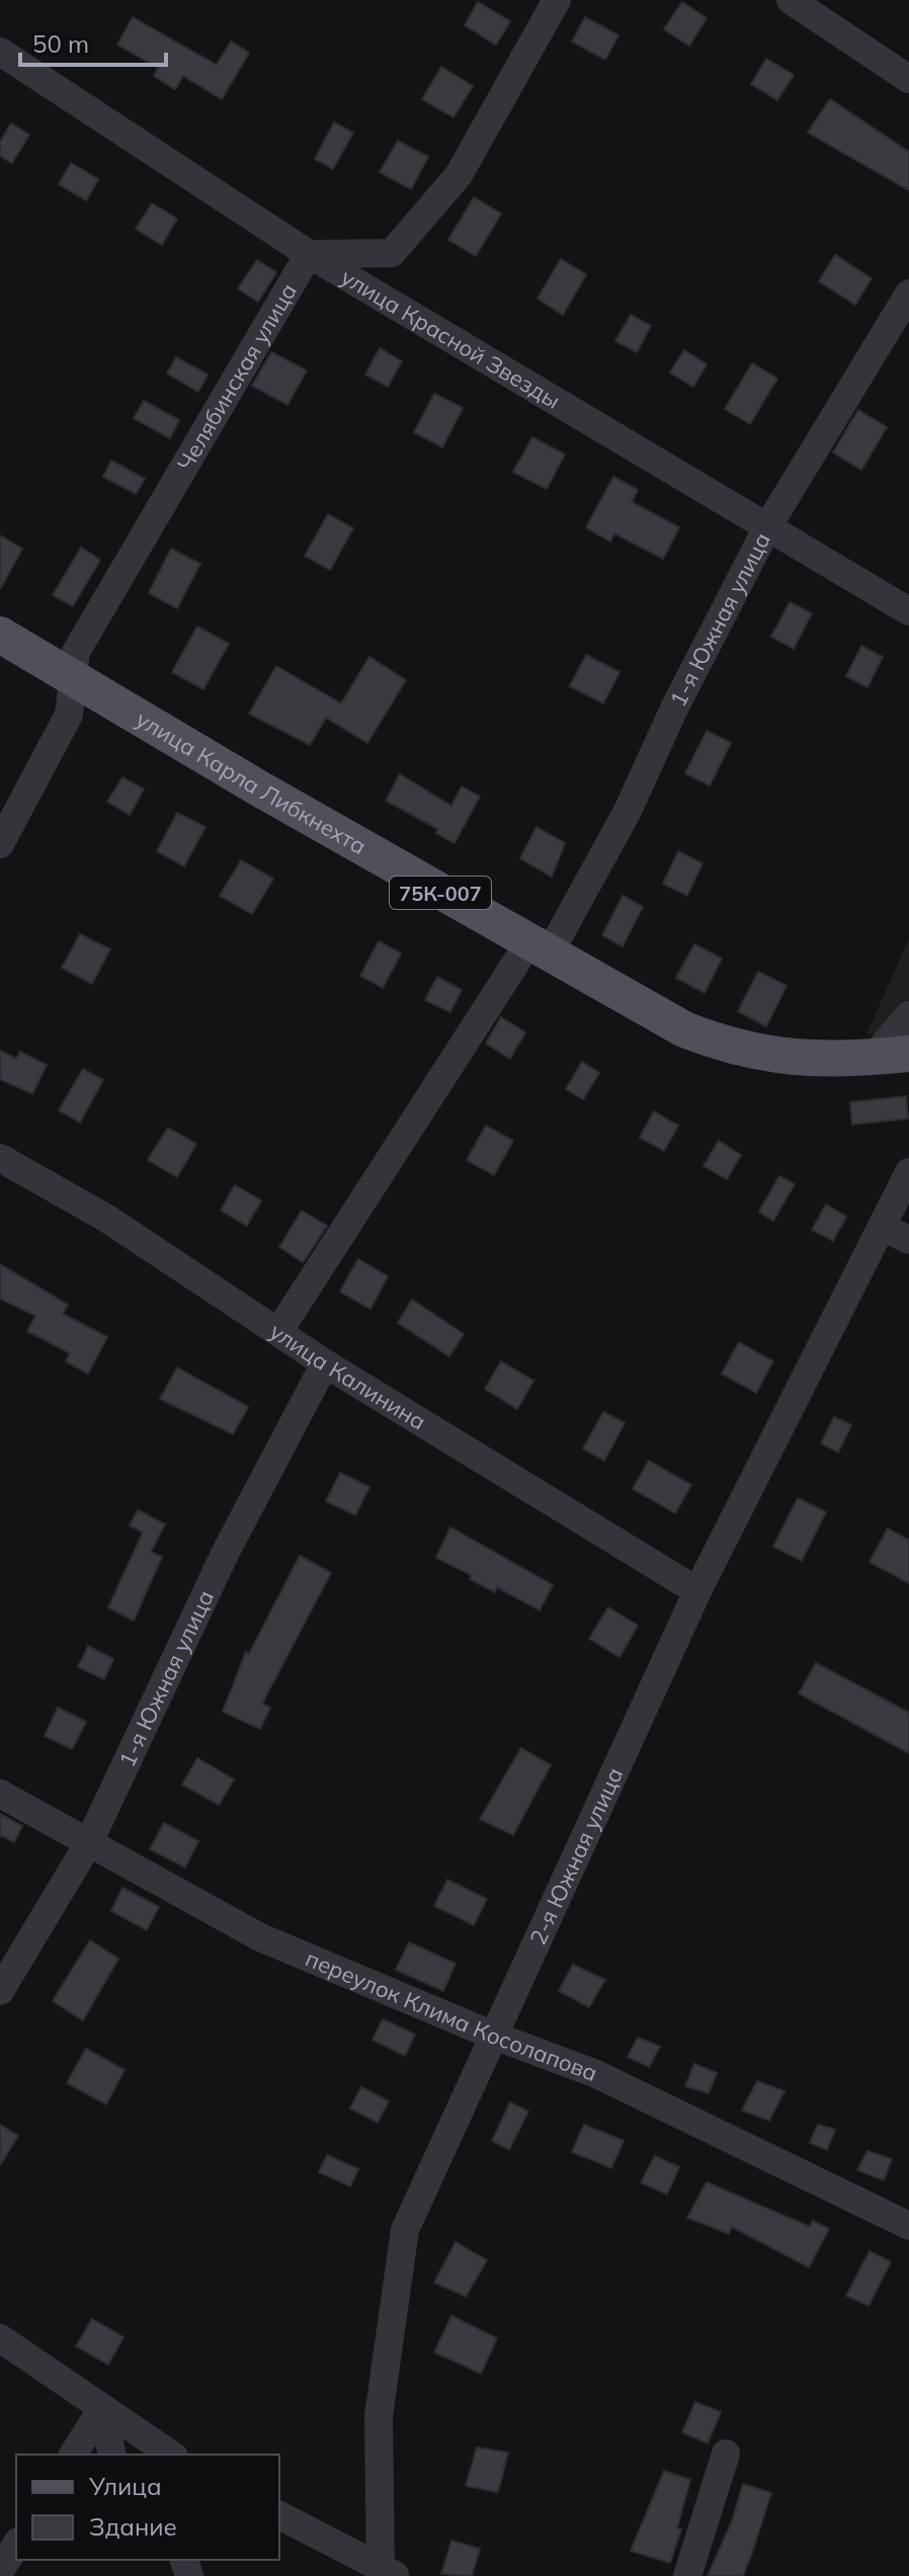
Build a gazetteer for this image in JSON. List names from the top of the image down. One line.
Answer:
{"streets":{"main road":["улица Карла Либкнехта","75К-007"],"street":["улица Красной Звезды","Челябинская улица","1-я Южная улица","улица Калинина","2-я Южная улица","переулок Клима Косолапова"]},"crossings":[["улица Красной Звезды","Челябинская улица"],["улица Красной Звезды","1-я Южная улица"],["Челябинская улица","улица Карла Либкнехта"],["1-я Южная улица","улица Карла Либкнехта"],["1-я Южная улица","улица Калинина"],["1-я Южная улица","переулок Клима Косолапова"],["улица Калинина","2-я Южная улица"],["2-я Южная улица","переулок Клима Косолапова"]],"legend":["Улица","Здание"],"scale_bar":"50 m"}
